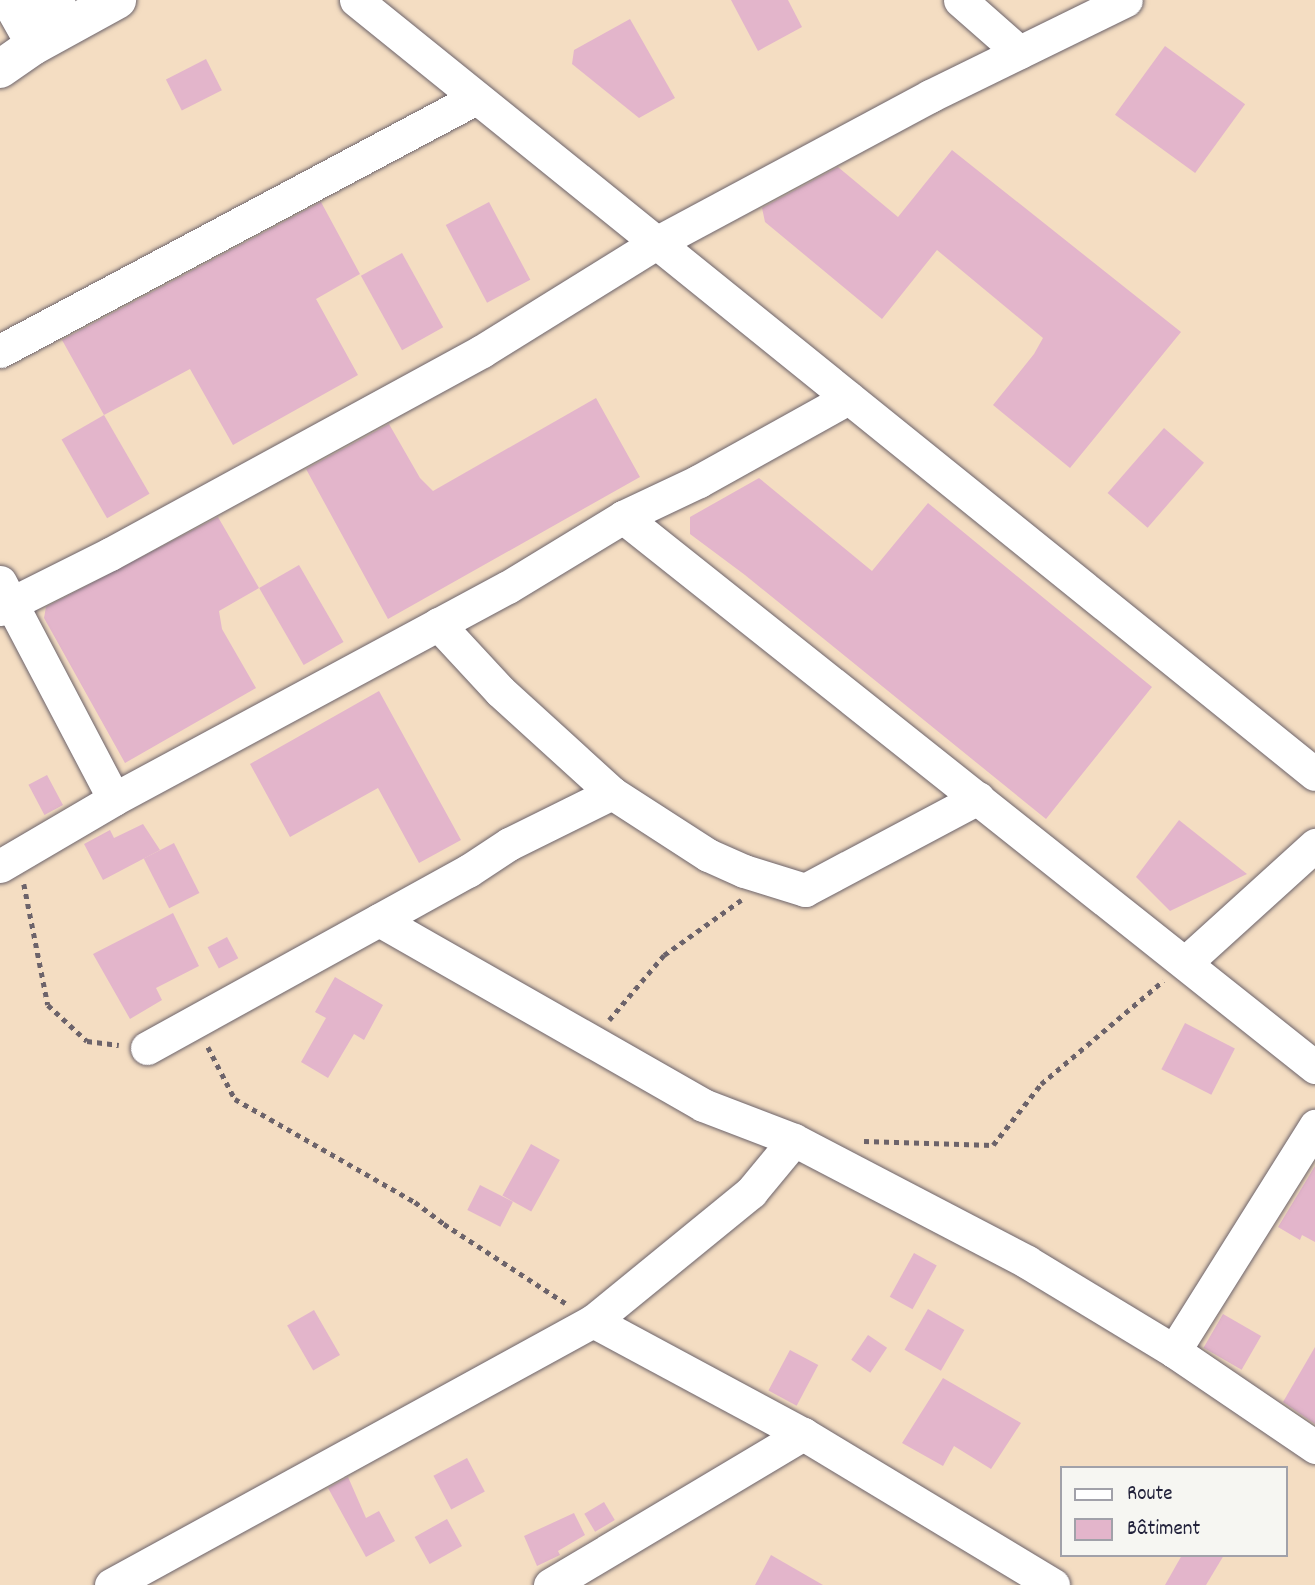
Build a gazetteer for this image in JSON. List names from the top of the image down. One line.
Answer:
{"legend":["Route","Bâtiment"]}
